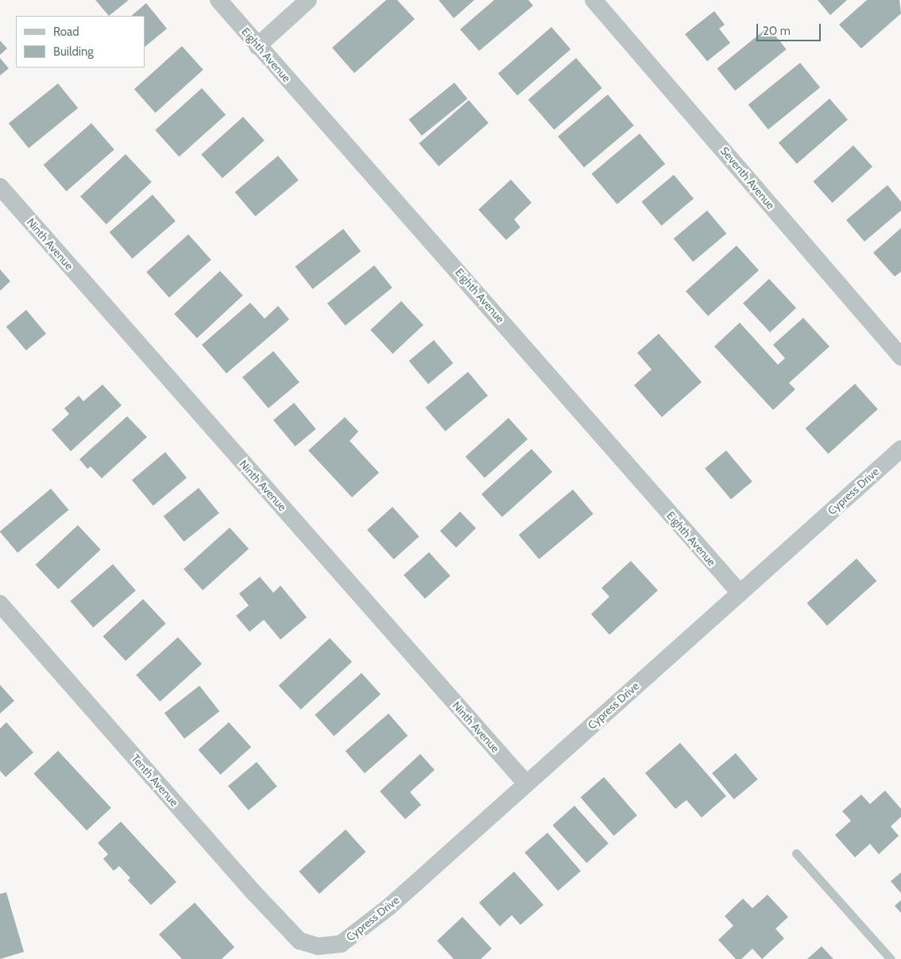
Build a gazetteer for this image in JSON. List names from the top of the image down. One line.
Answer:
{"streets":{"street":["Eighth Avenue","Seventh Avenue","Ninth Avenue","Cypress Drive","Tenth Avenue"]},"crossings":[["Eighth Avenue","Cypress Drive"],["Ninth Avenue","Cypress Drive"],["Cypress Drive","Tenth Avenue"]],"legend":["Road","Building"],"scale_bar":"20 m"}
